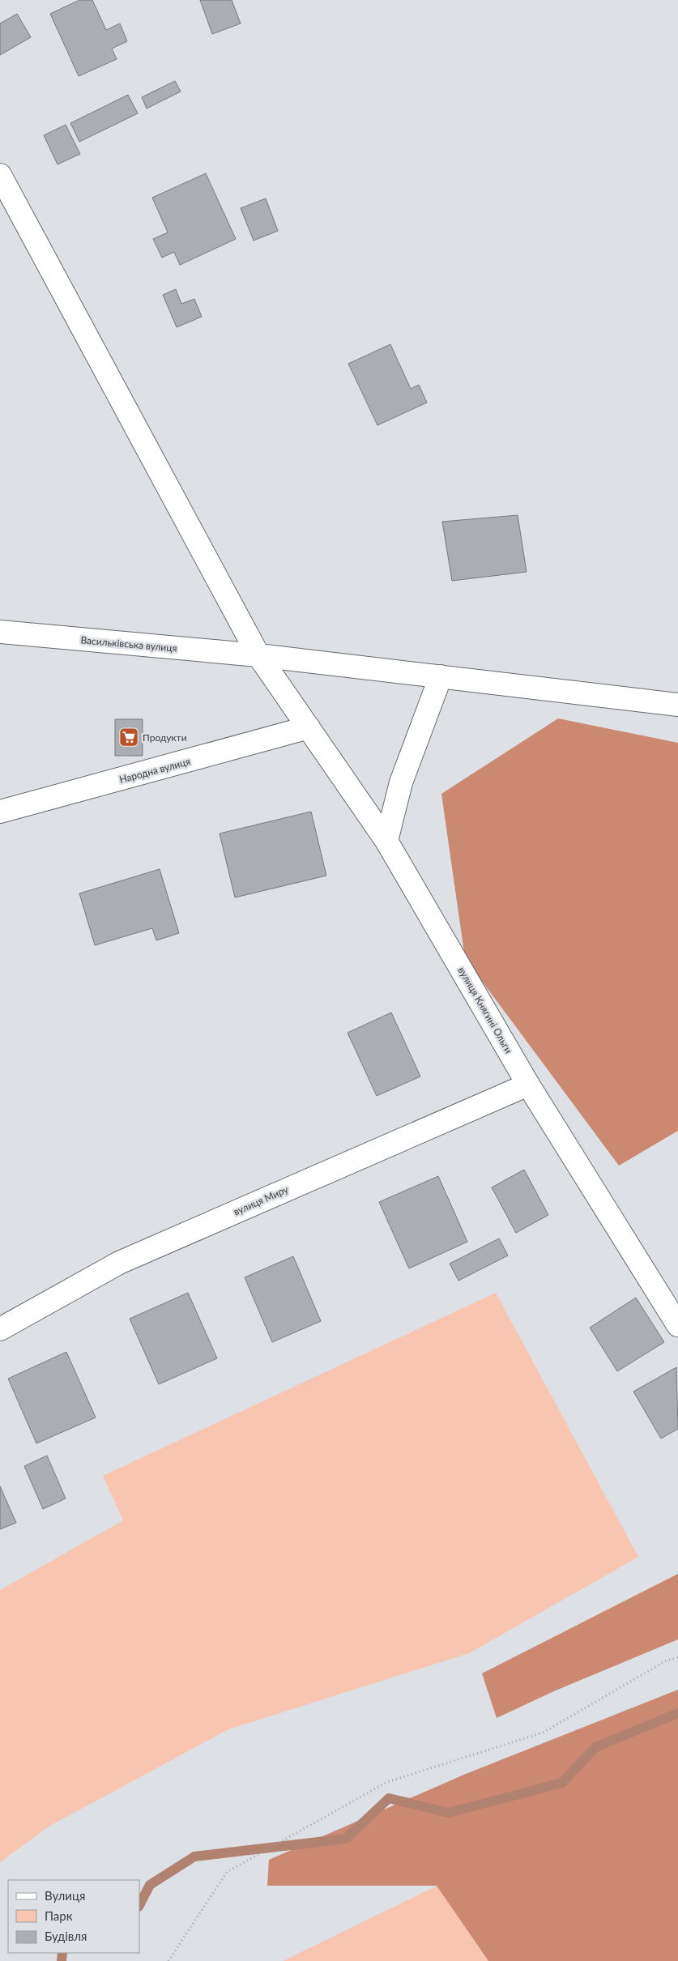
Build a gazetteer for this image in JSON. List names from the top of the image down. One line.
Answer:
{"streets":{"street":["Васильківська вулиця","Народна вулиця","вулиця Княгині Ольги","вулиця Миру"]},"crossings":[["Васильківська вулиця","вулиця Княгині Ольги"],["Народна вулиця","вулиця Княгині Ольги"],["вулиця Княгині Ольги","вулиця Миру"]],"places":{"supermarket":["Продукти"]},"legend":["Вулиця","Парк","Будівля"]}
